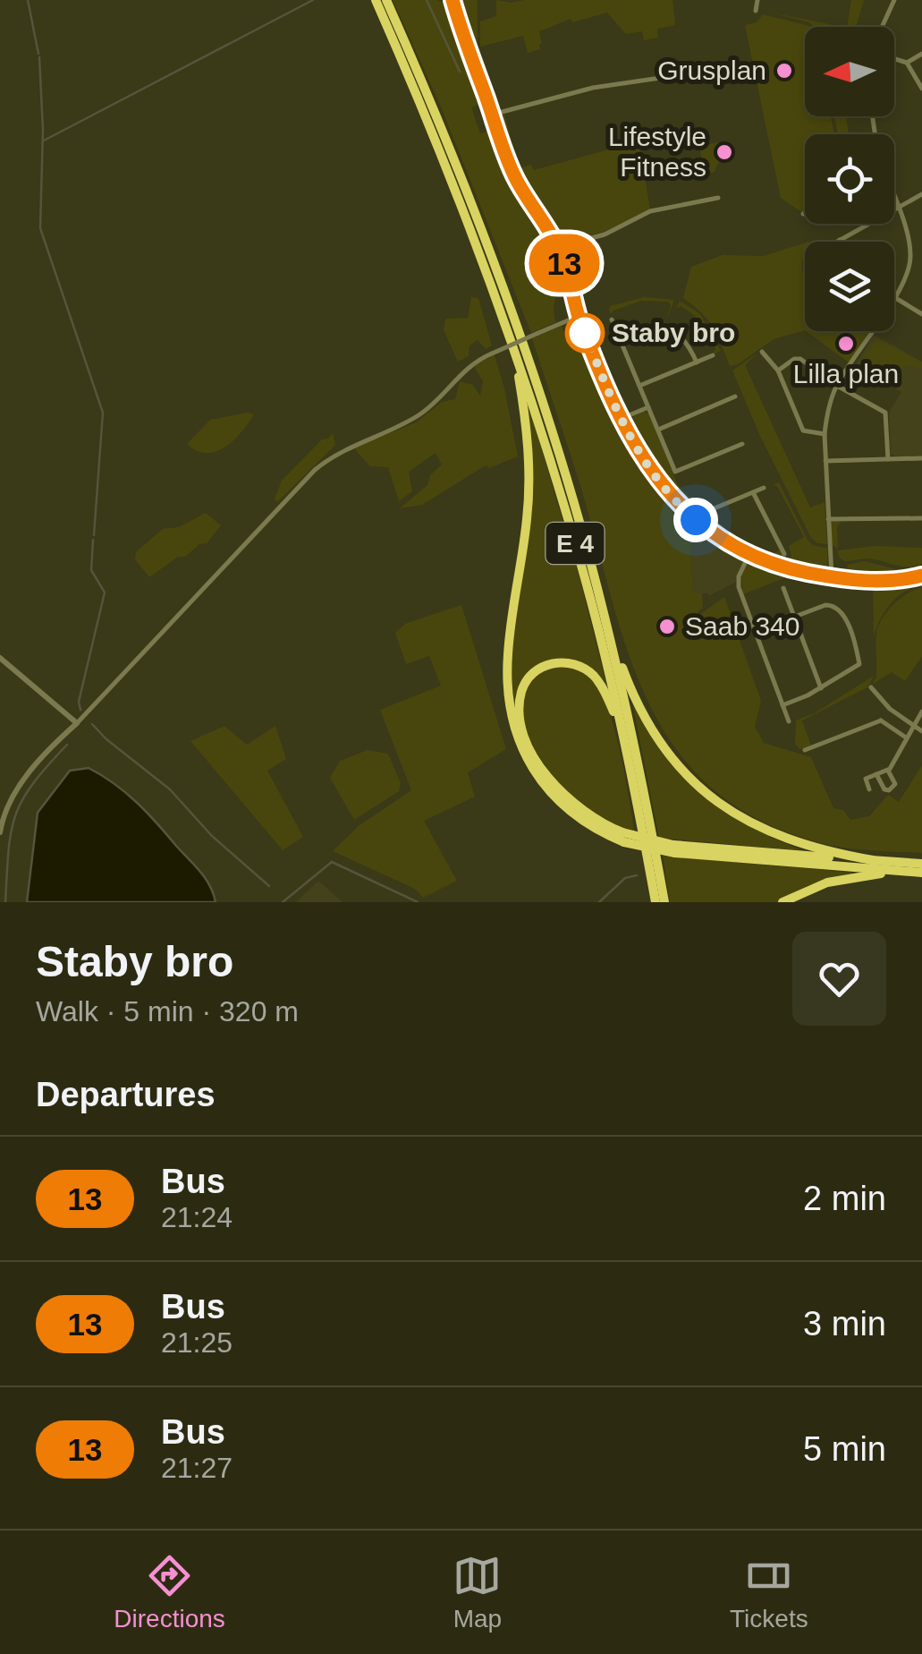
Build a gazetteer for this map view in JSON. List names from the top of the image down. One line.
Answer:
{"streets":{"highway":["E 4"]},"places":["Grusplan","Lifestyle Fitness","Staby bro","Lilla plan","Saab 340"],"lines":["bus line 13"],"north":"left","page":{"on_map":"13","heading":[["Staby bro","Walk · 5 min · 320 m"],"Departures"],"list":[{"mark":"13","name":"Bus","note":"21:24","value":"2 min"},{"mark":"13","name":"Bus","note":"21:25","value":"3 min"},{"mark":"13","name":"Bus","note":"21:27","value":"5 min"}],"tabs":["Directions","Map","Tickets"]}}
